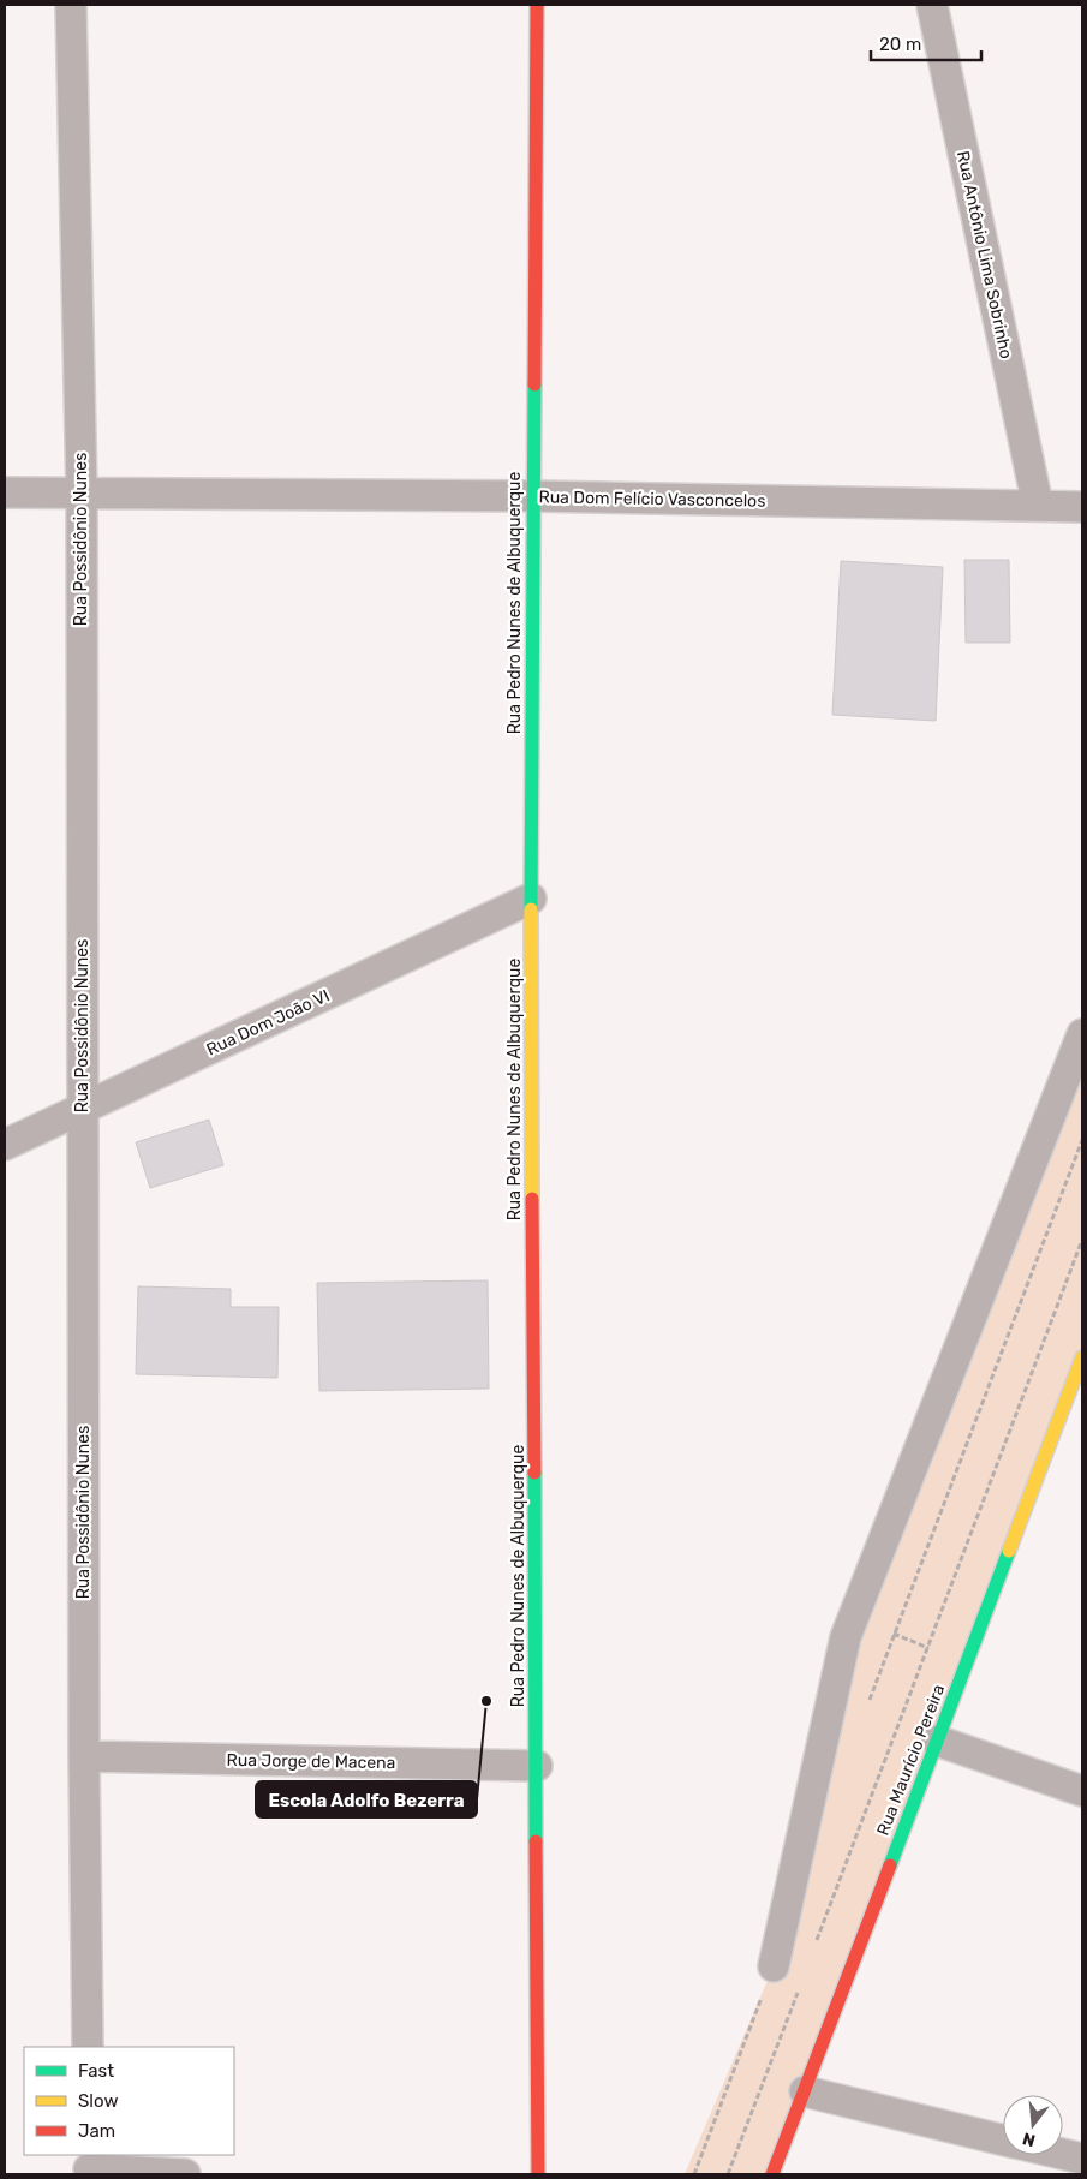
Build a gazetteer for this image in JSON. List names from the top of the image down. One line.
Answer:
{"streets":{"street":["Rua Antônio Lima Sobrinho","Rua Dom Felício Vasconcelos","Rua Possidônio Nunes","Rua Pedro Nunes de Albuquerque","Rua Dom João VI","Rua Maurício Pereira","Rua Jorge de Macena"]},"crossings":[["Rua Antônio Lima Sobrinho","Rua Dom Felício Vasconcelos"],["Rua Dom Felício Vasconcelos","Rua Possidônio Nunes"],["Rua Dom Felício Vasconcelos","Rua Pedro Nunes de Albuquerque"],["Rua Possidônio Nunes","Rua Dom João VI"],["Rua Possidônio Nunes","Rua Jorge de Macena"],["Rua Pedro Nunes de Albuquerque","Rua Dom João VI"],["Rua Pedro Nunes de Albuquerque","Rua Jorge de Macena"]],"places":["Escola Adolfo Bezerra"],"legend":["Fast","Slow","Jam"],"scale_bar":"20 m","north":"bottom"}
